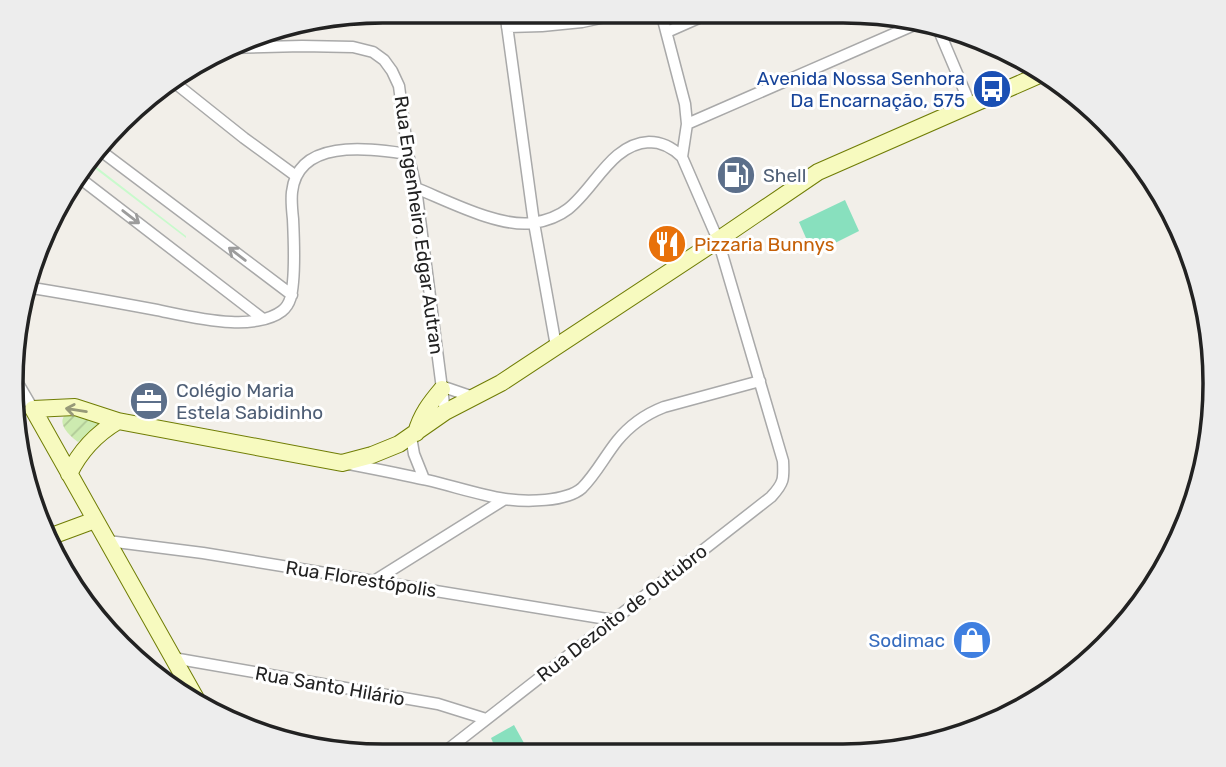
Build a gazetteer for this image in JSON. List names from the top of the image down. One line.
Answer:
{"streets":{"street":["Rua Engenheiro Edgar Autran","Rua Florestópolis","Rua Dezoito de Outubro","Rua Santo Hilário"]},"crossings":[["Rua Florestópolis","Rua Dezoito de Outubro"],["Rua Dezoito de Outubro","Rua Santo Hilário"]],"places":{"bus stop":["Avenida Nossa Senhora Da Encarnação, 575"],"fuel station":["Shell"],"restaurant":["Pizzaria Bunnys"],"office":["Colégio Maria Estela Sabidinho"],"shop":["Sodimac"]}}
